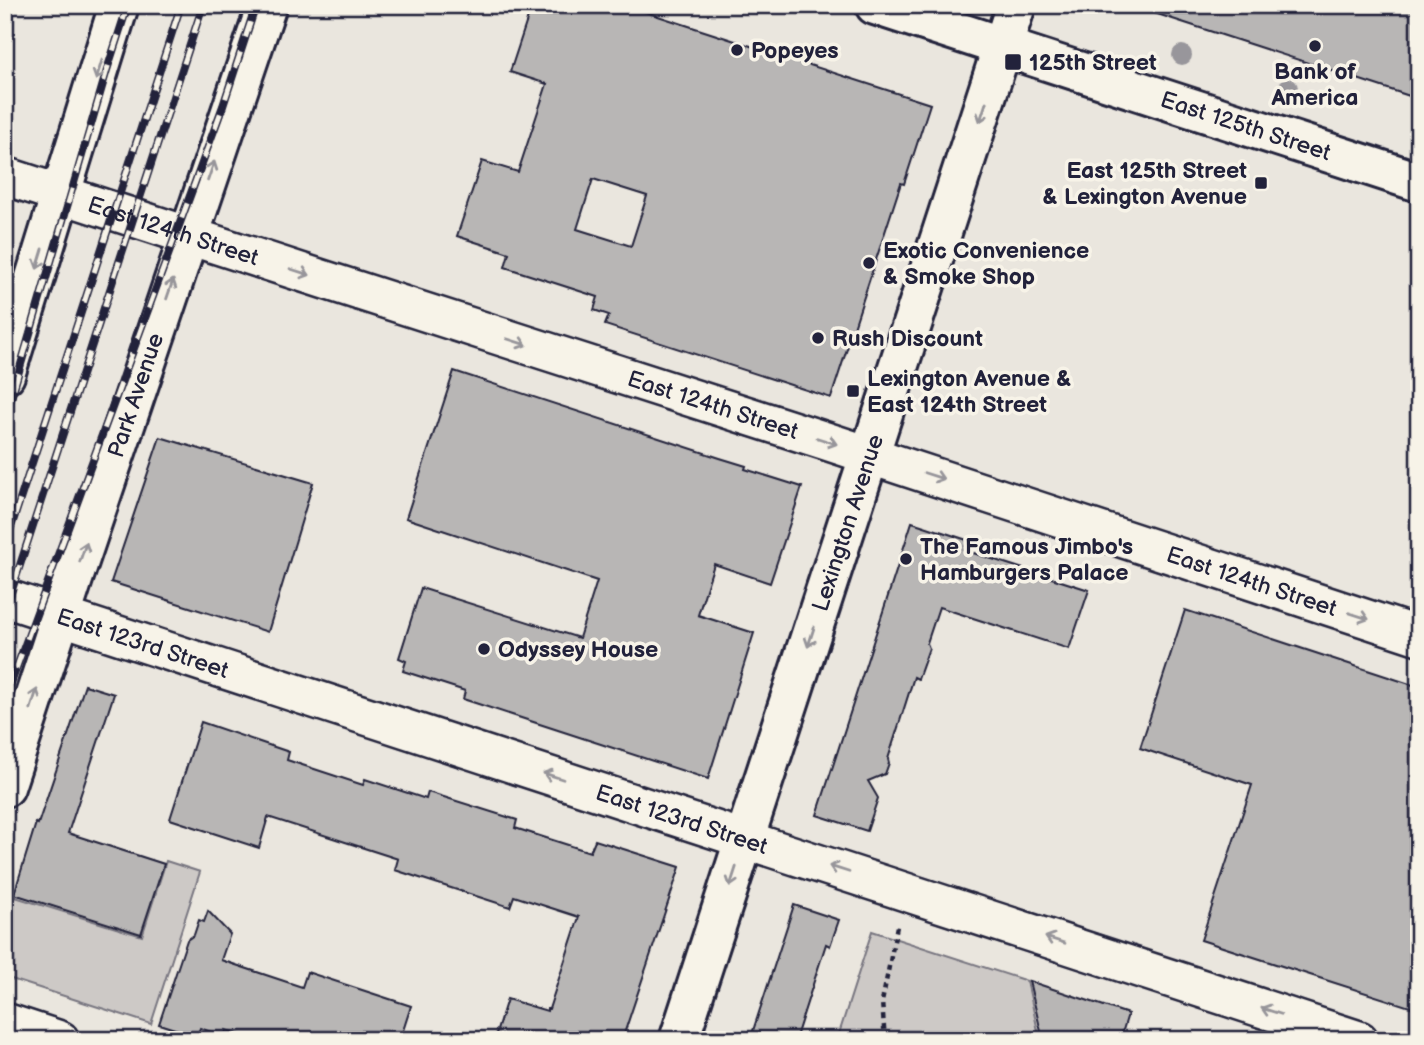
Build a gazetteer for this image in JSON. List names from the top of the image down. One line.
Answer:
{"streets":{"main road":["East 125th Street","Park Avenue","Lexington Avenue"],"street":["East 124th Street","East 123rd Street"]},"crossings":[["East 125th Street","Lexington Avenue"],["East 124th Street","Park Avenue"],["East 124th Street","Lexington Avenue"],["Park Avenue","East 123rd Street"],["Lexington Avenue","East 123rd Street"]],"one_way":["East 124th Street","Lexington Avenue","East 123rd Street"],"places":{"other":["Bank of America","Popeyes","Exotic Convenience & Smoke Shop","Rush Discount","The Famous Jimbo's Hamburgers Palace","Odyssey House"],"transit":["125th Street","East 125th Street & Lexington Avenue","Lexington Avenue & East 124th Street"]}}
